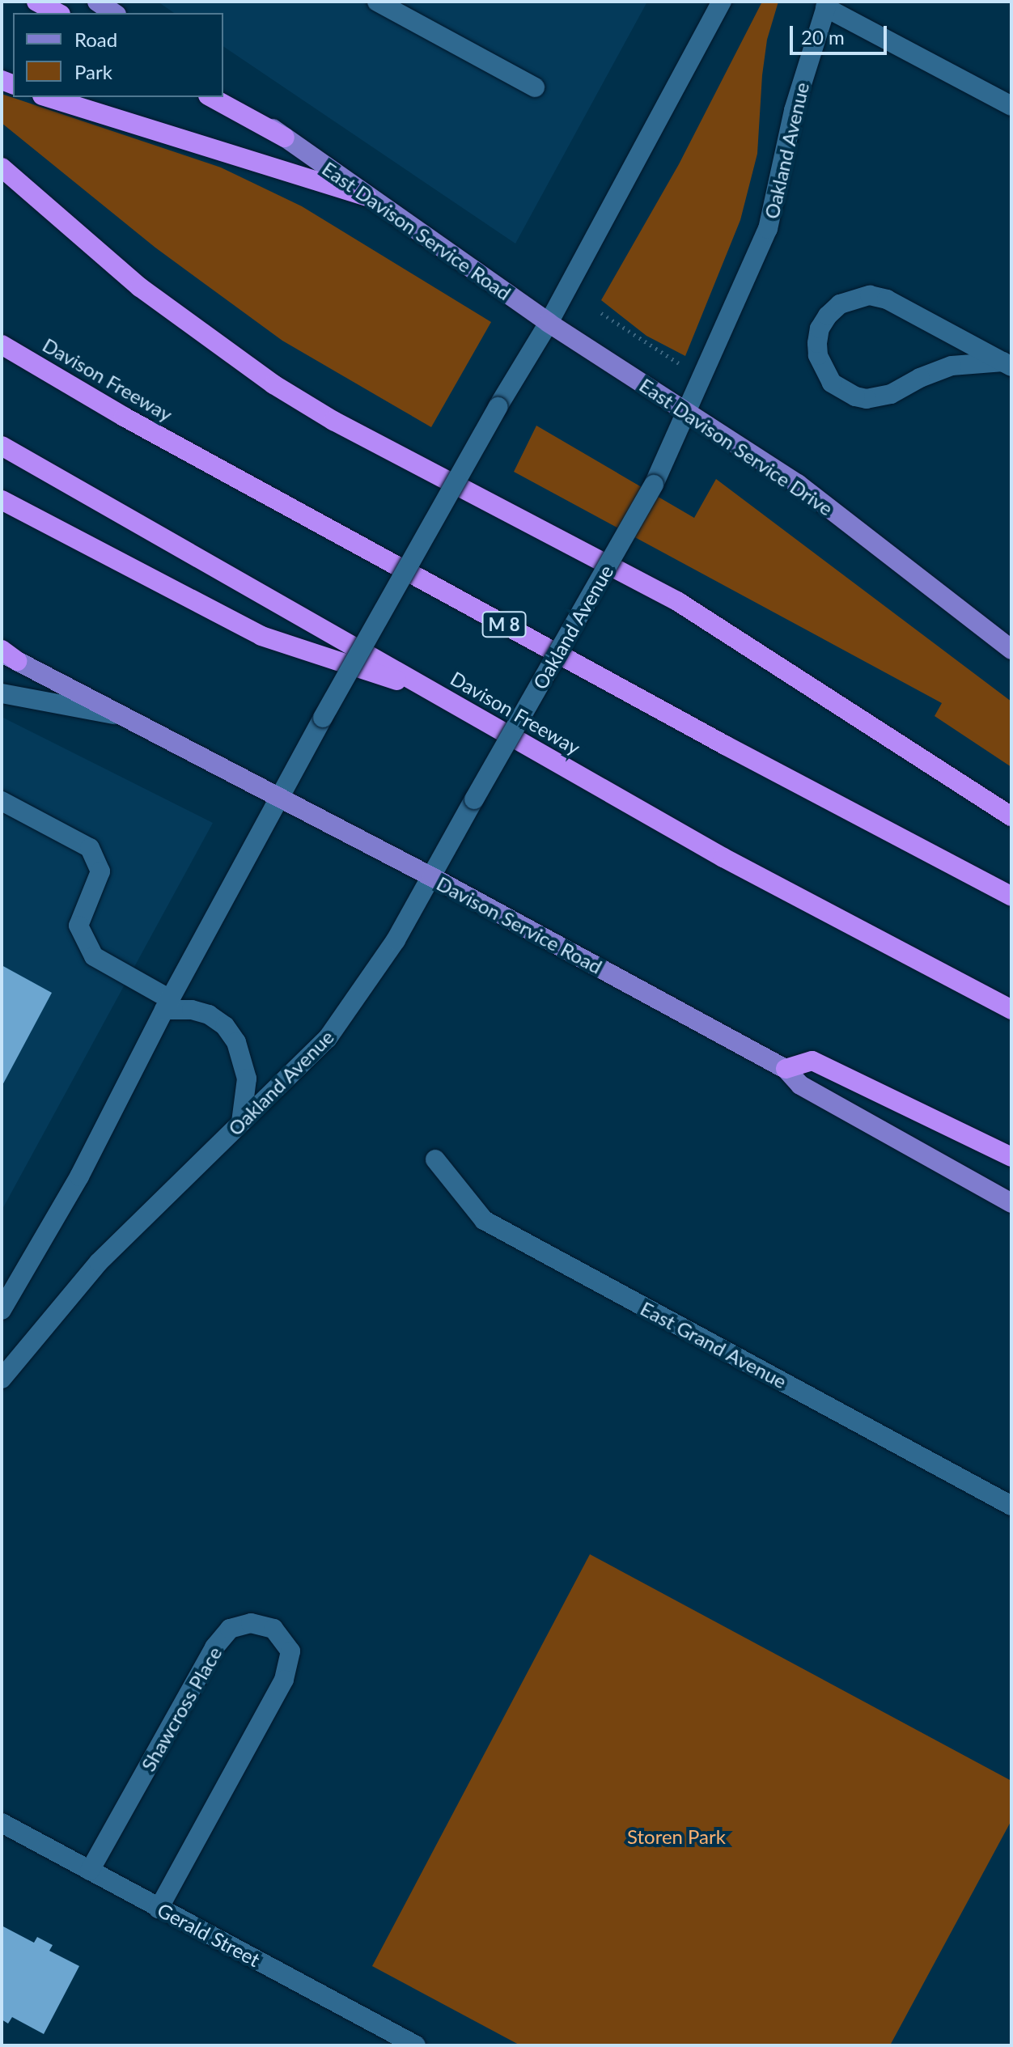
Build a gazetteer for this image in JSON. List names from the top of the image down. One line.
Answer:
{"streets":{"highway":["Davison Freeway","M 8"],"main road":["East Davison Service Road","East Davison Service Drive","Davison Service Road"],"street":["Oakland Avenue","East Grand Avenue","Shawcross Place","Gerald Street"]},"crossings":[["Oakland Avenue","East Davison Service Drive"],["Oakland Avenue","Davison Service Road"],["East Davison Service Road","East Davison Service Drive"],["Shawcross Place","Gerald Street"]],"parks":["Storen Park"],"legend":["Road","Park"],"scale_bar":"20 m"}
